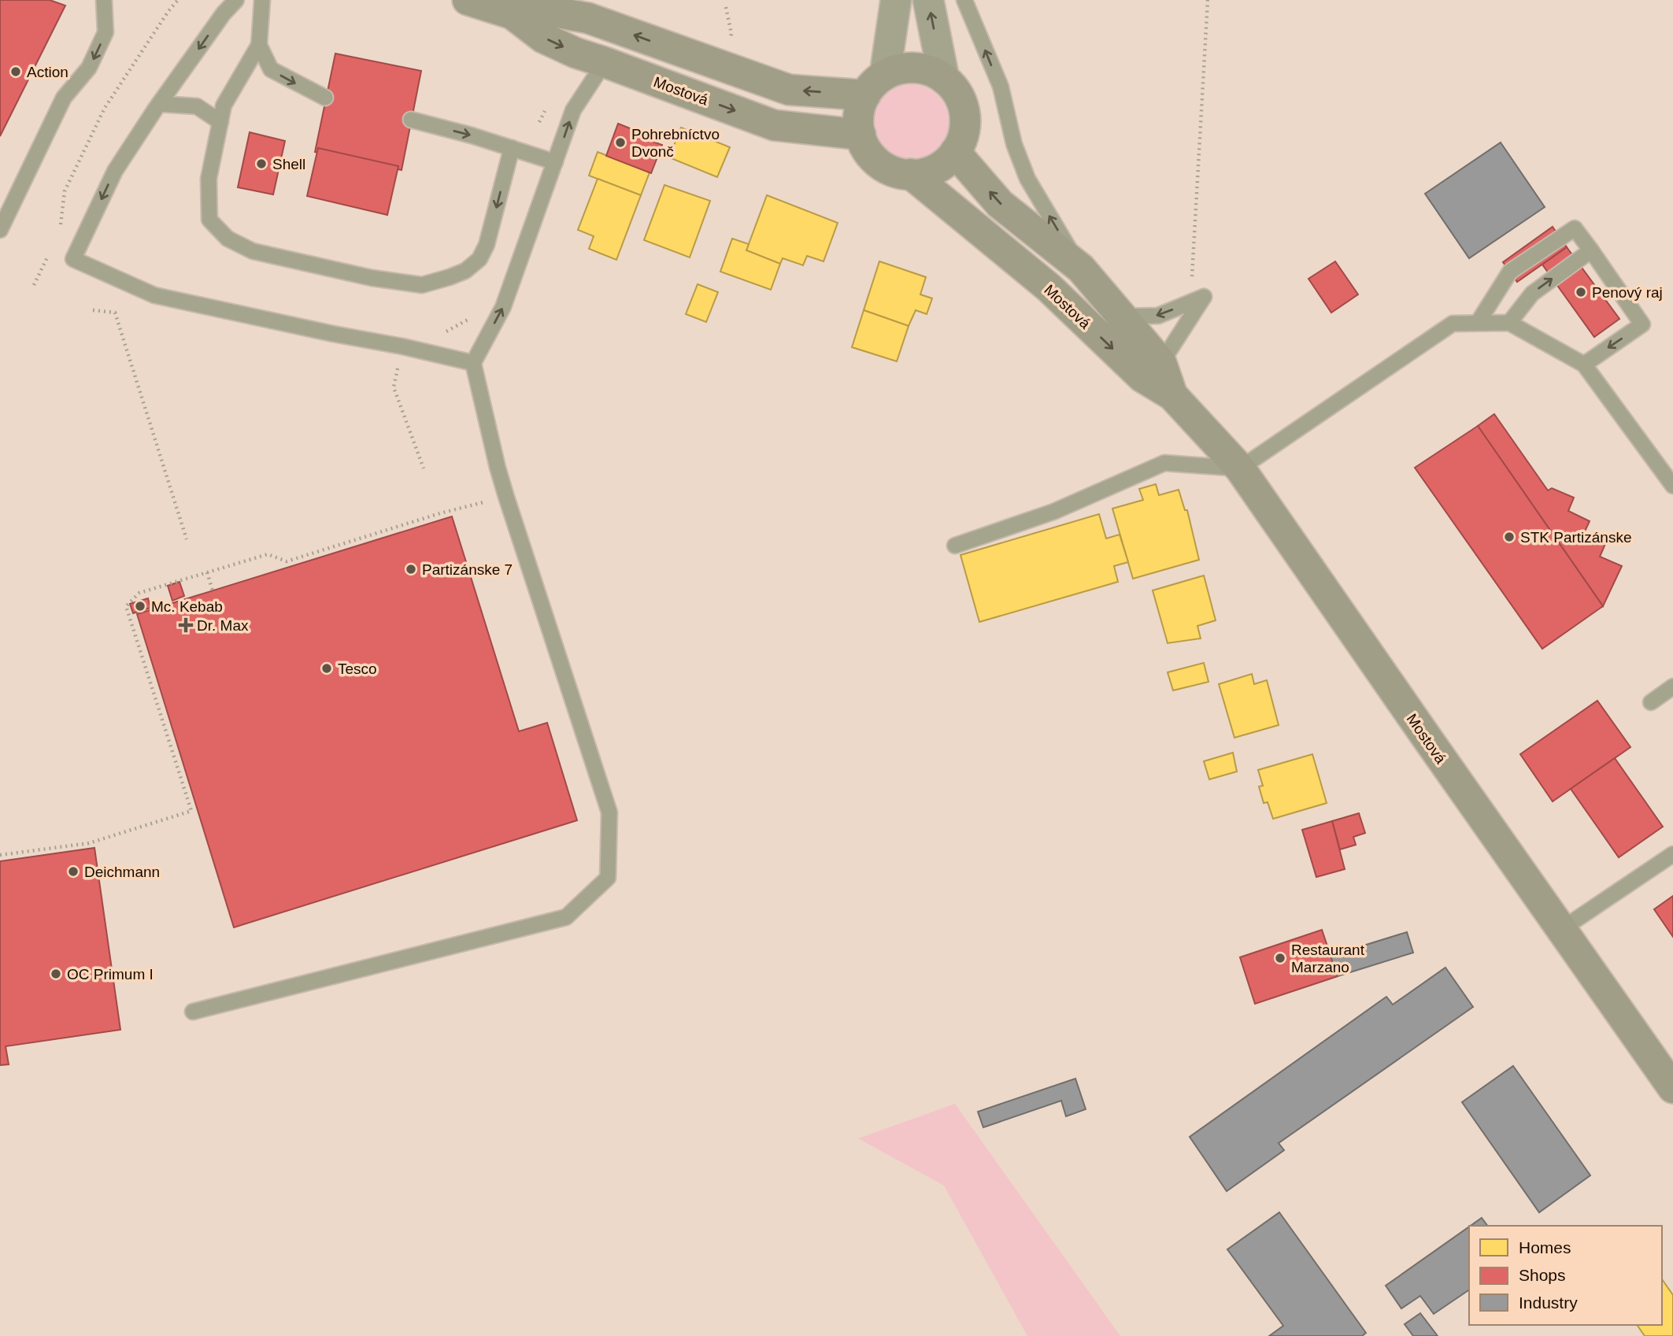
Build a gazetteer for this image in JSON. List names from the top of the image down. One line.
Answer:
{"streets":{"main road":["Mostová"]},"places":{"other":["Action","Pohrebníctvo Dvonč","Shell","Penový raj","STK Partizánske","Partizánske 7","Mc. Kebab","Tesco","Deichmann","Restaurant Marzano","OC Primum I"],"health":["Dr. Max"]},"legend":["Homes","Shops","Industry"]}
